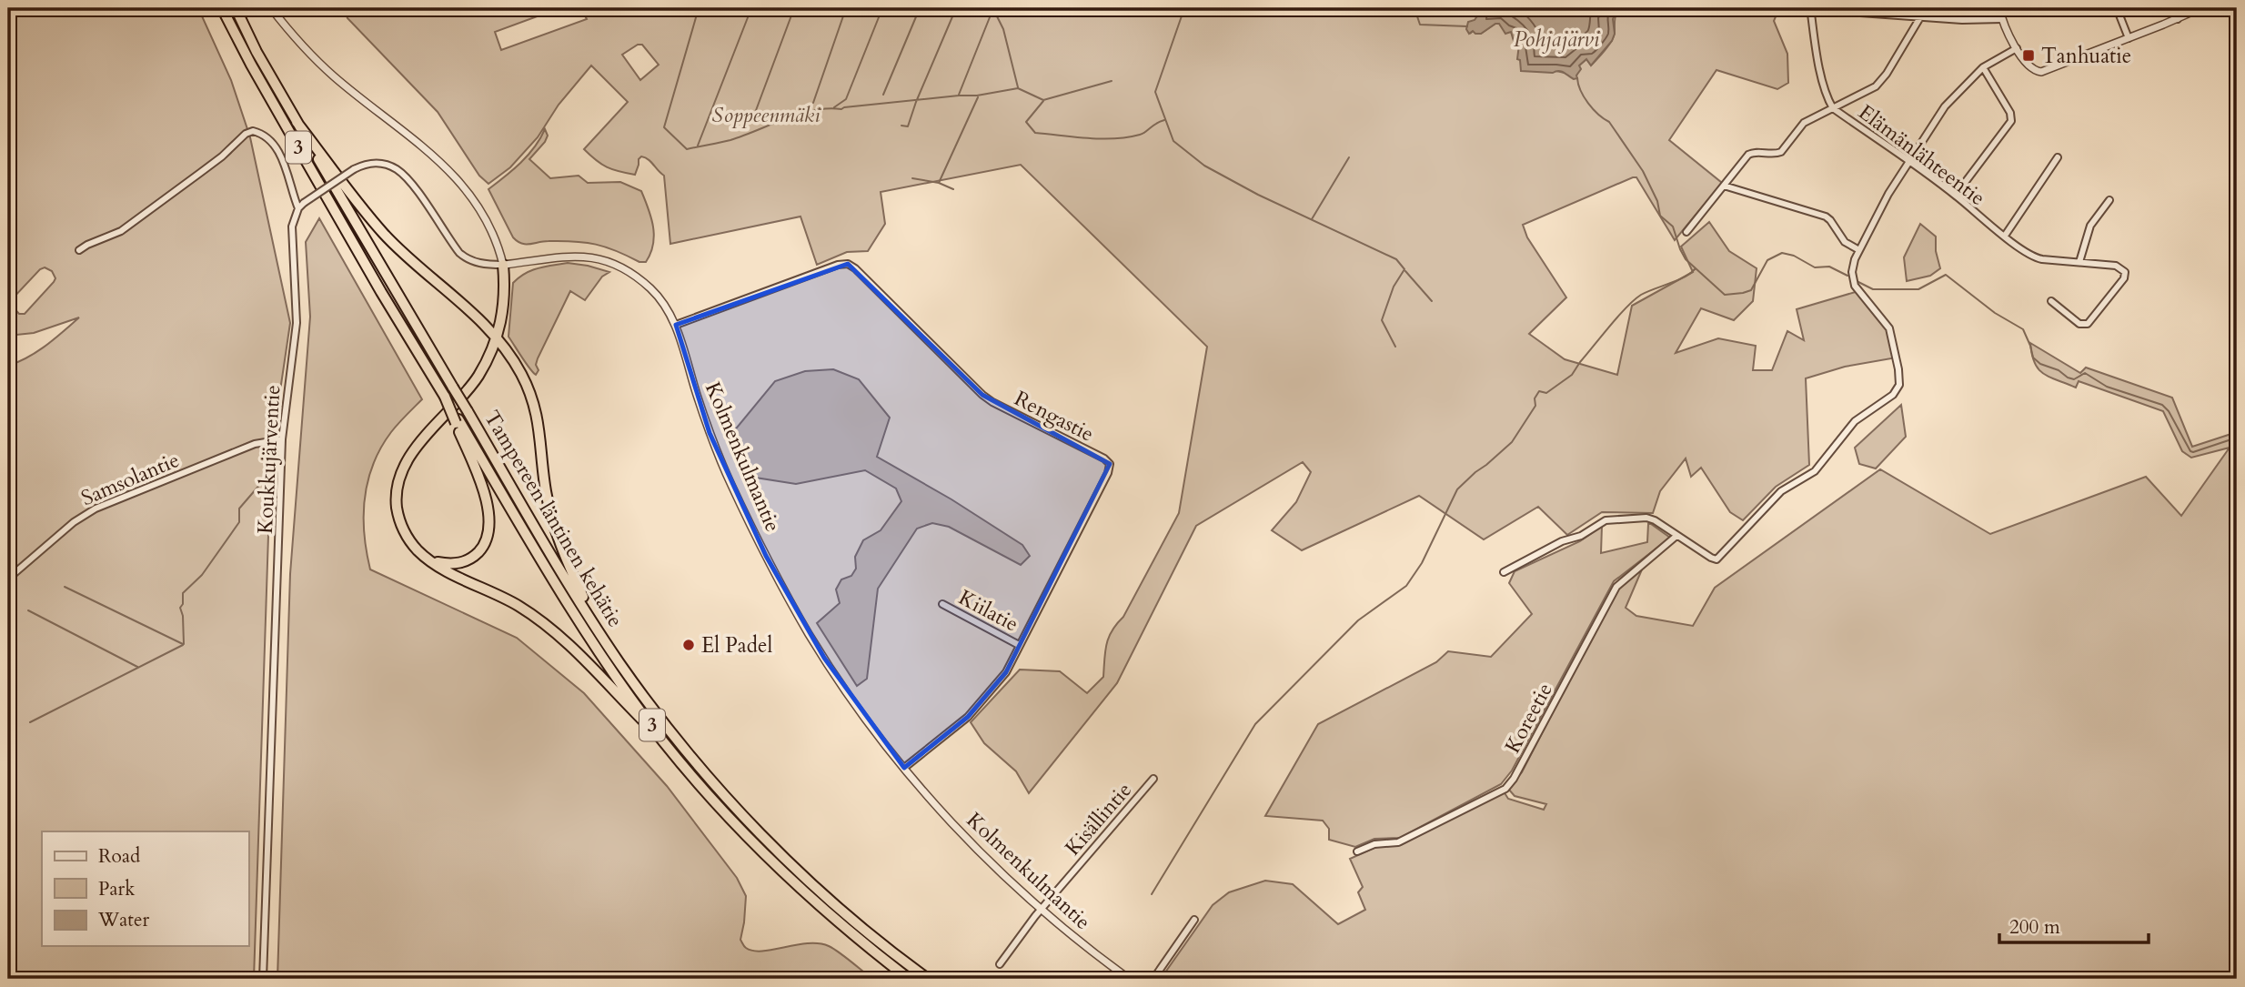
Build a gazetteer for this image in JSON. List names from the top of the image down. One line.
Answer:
{"streets":{"highway":["3","Tampereen läntinen kehätie"],"street":["Elämänlähteentie","Rengastie","Kolmenkulmantie","Koukkujärventie","Samsolantie","Kiilatie","Koreetie","Kisällintie"]},"crossings":[["Rengastie","Kolmenkulmantie"],["Rengastie","Kiilatie"],["Kolmenkulmantie","Kisällintie"],["Koukkujärventie","Samsolantie"]],"water":["Pohjajärvi"],"parks":["Soppeenmäki"],"places":{"transit":["Tanhuatie"],"other":["El Padel"]},"legend":["Road","Park","Water"],"scale_bar":"200 m"}
